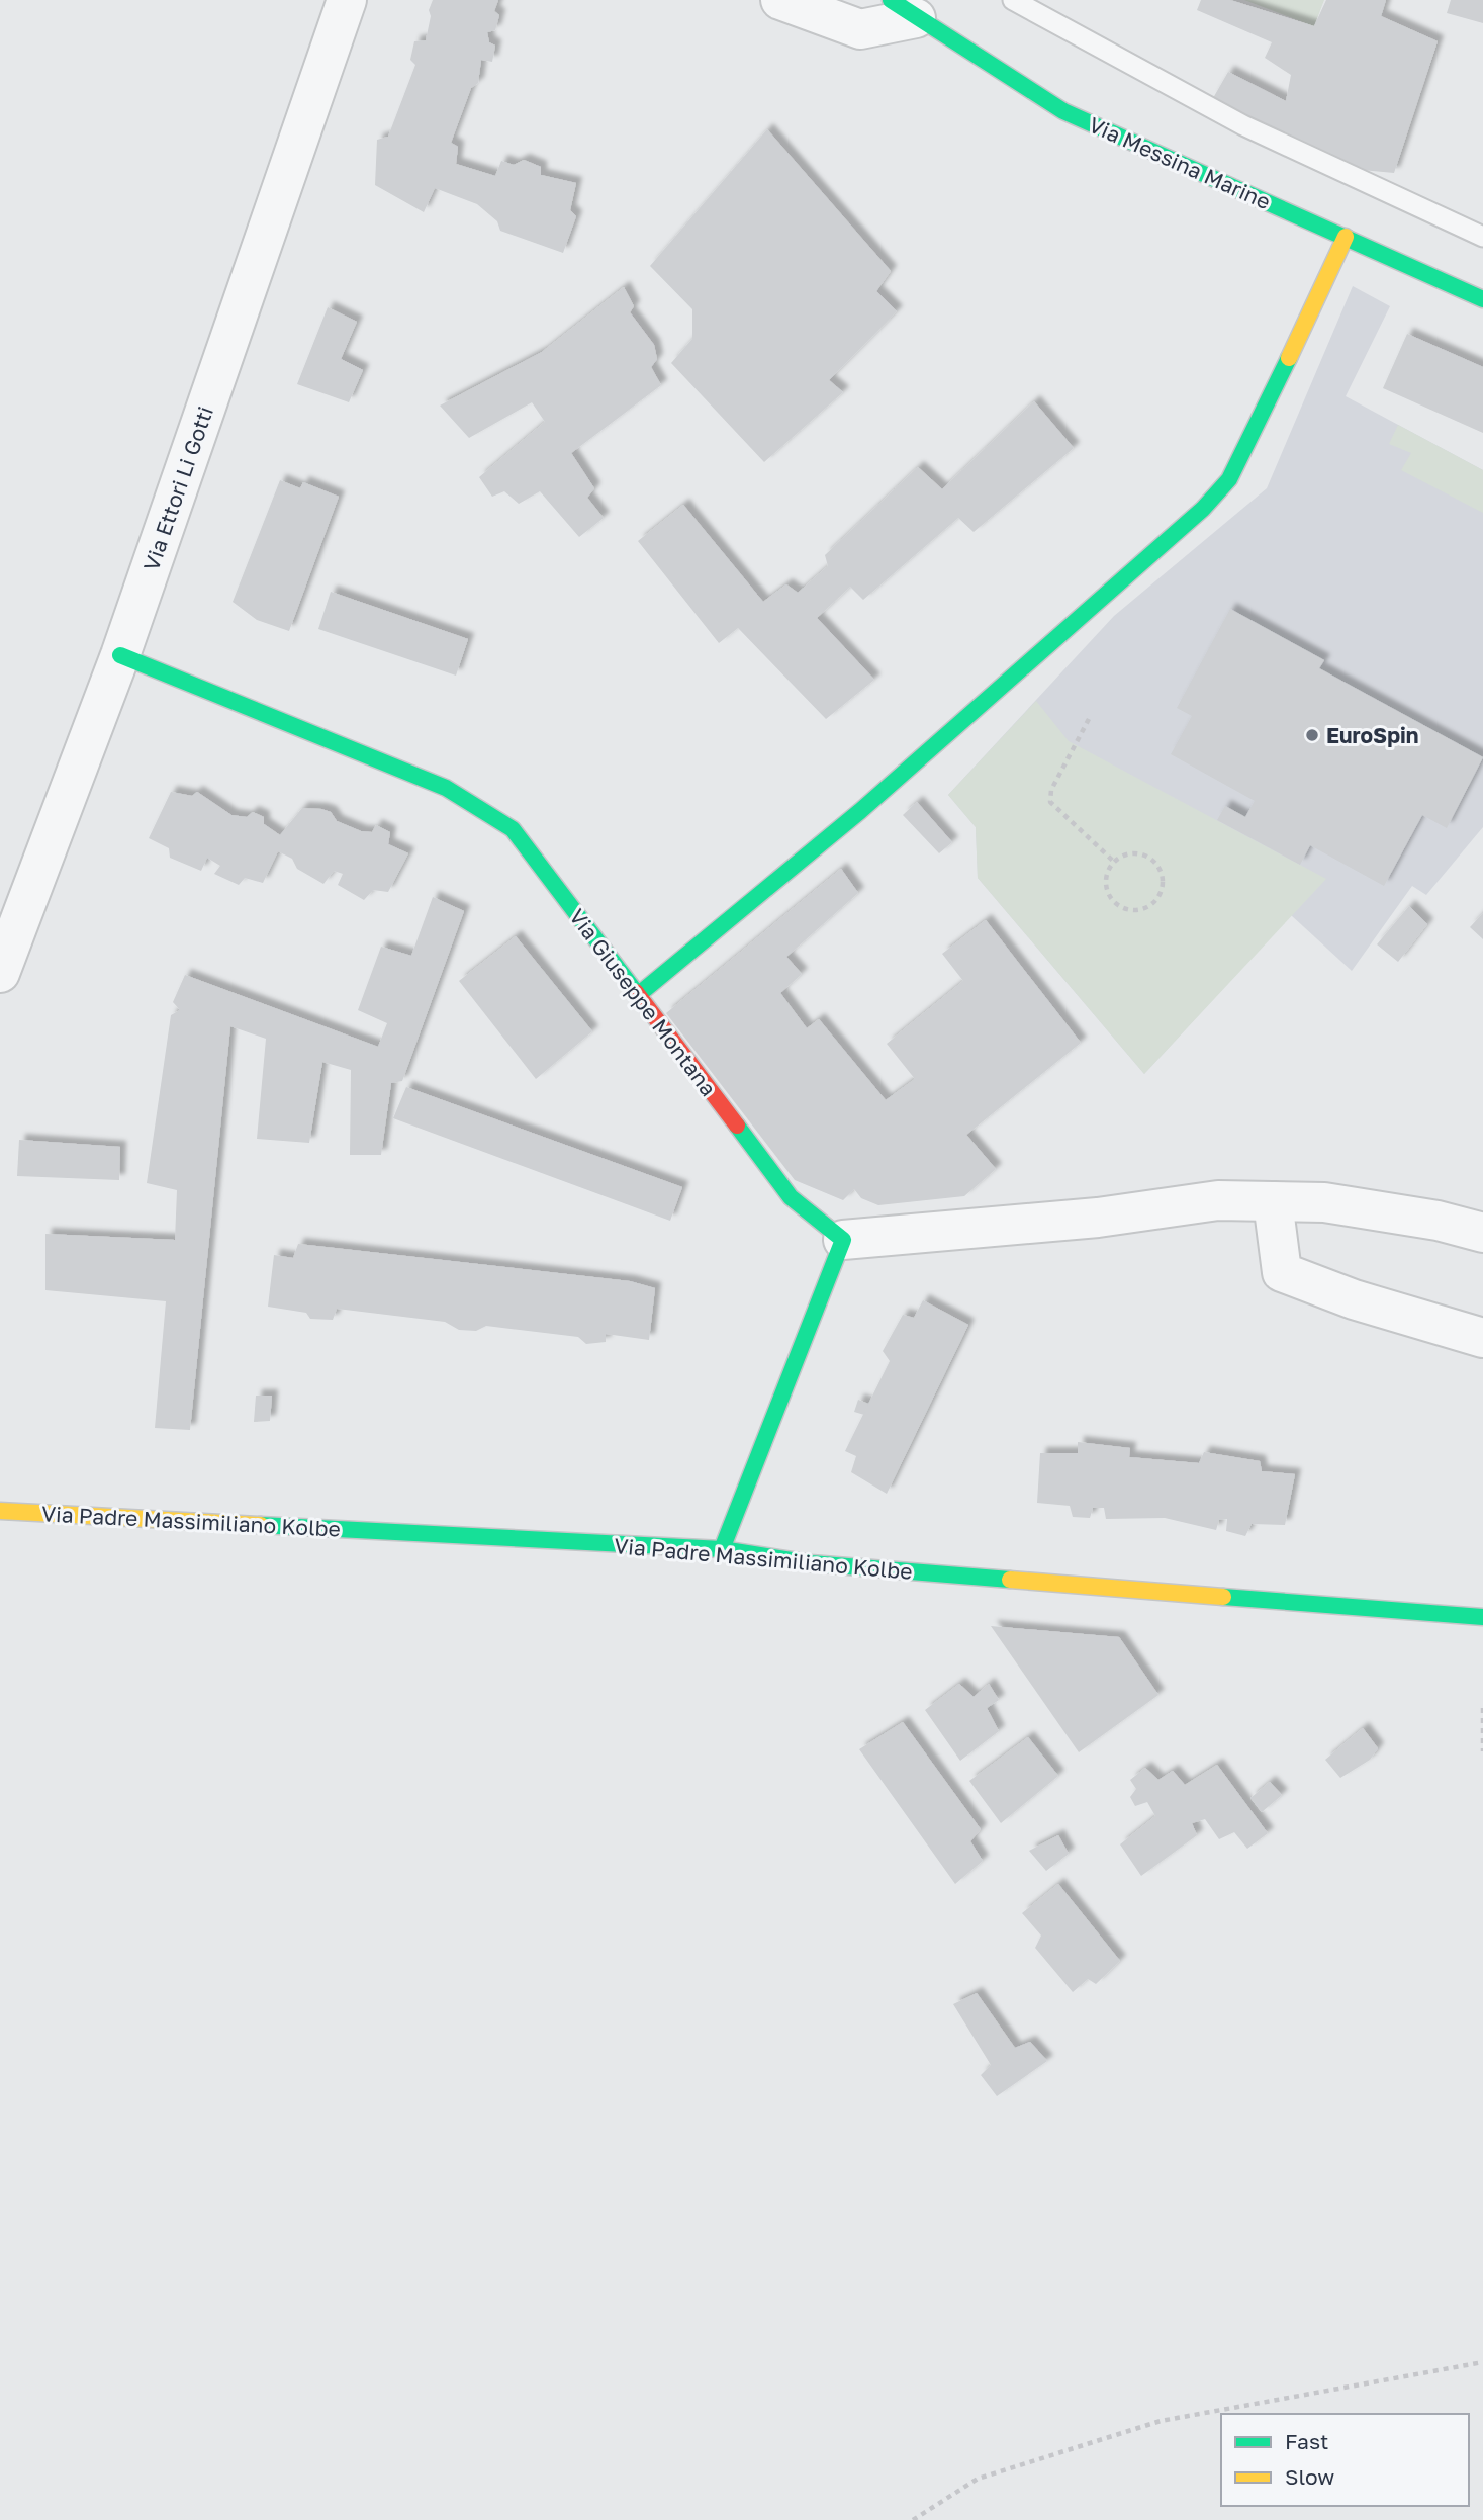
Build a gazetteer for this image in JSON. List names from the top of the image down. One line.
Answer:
{"streets":{"street":["Via Messina Marine","Via Ettori Li Gotti","Via Giuseppe Montana","Via Padre Massimiliano Kolbe"]},"crossings":[["Via Ettori Li Gotti","Via Giuseppe Montana"]],"places":["EuroSpin"],"legend":["Fast","Slow"]}
